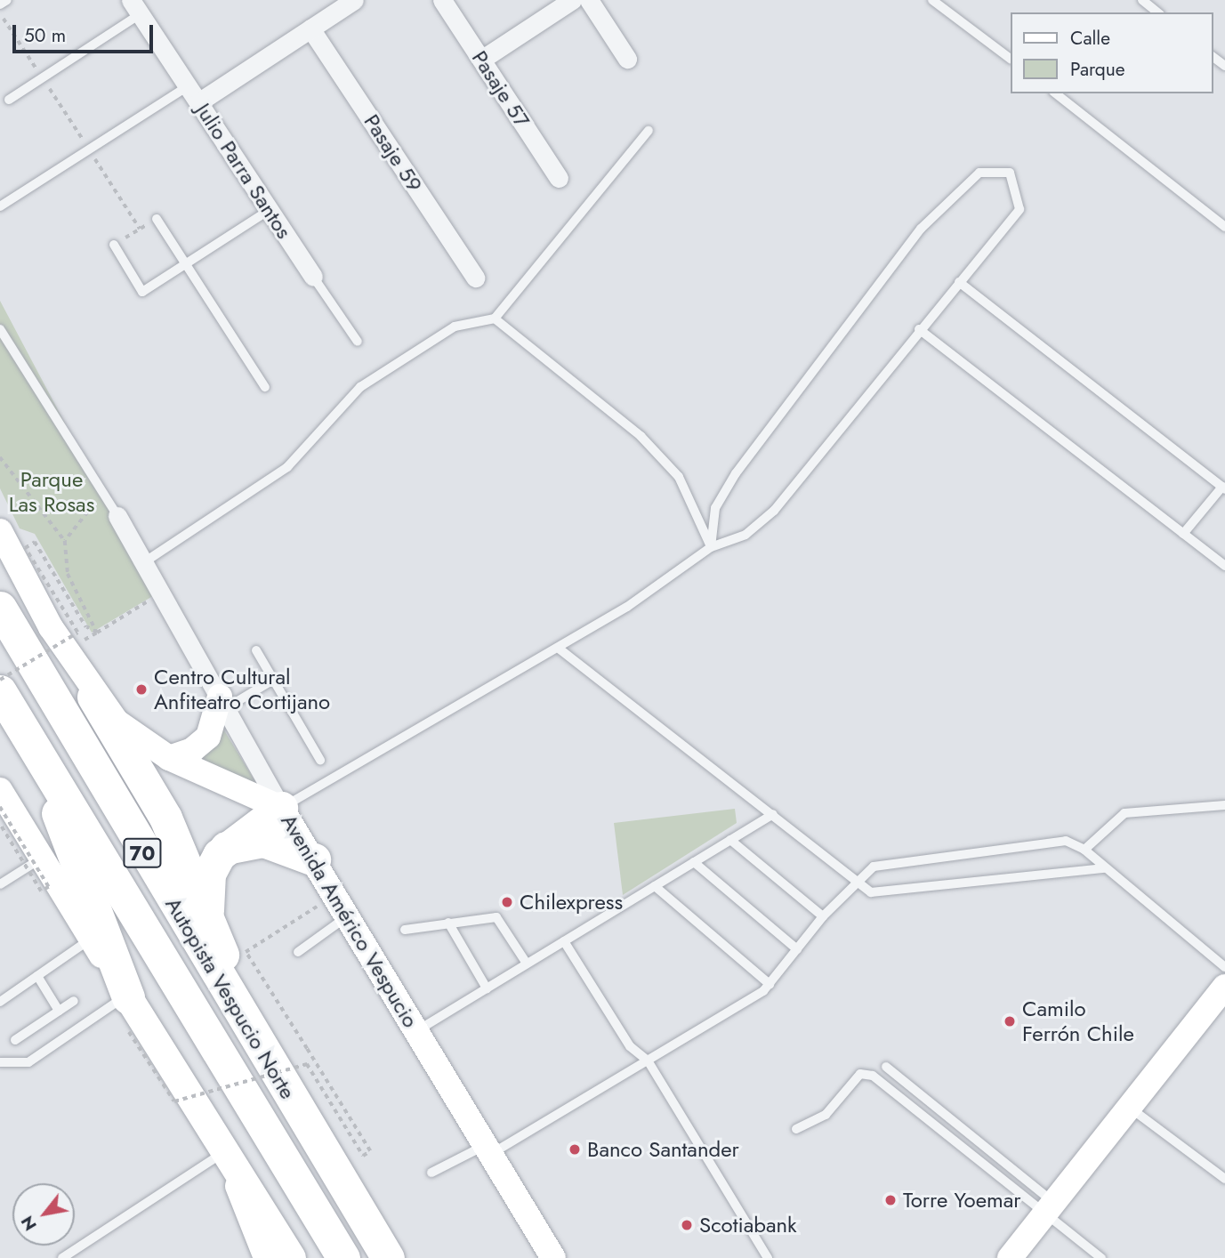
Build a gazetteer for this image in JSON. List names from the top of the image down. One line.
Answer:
{"streets":{"highway":["70","Autopista Vespucio Norte"],"main road":["Avenida Américo Vespucio"],"street":["Pasaje 57","Pasaje 59","Julio Parra Santos"]},"parks":["Parque Las Rosas"],"places":["Centro Cultural Anfiteatro Cortijano","Chilexpress","Camilo Ferrón Chile","Banco Santander","Torre Yoemar","Scotiabank"],"legend":["Calle","Parque"],"scale_bar":"50 m","north":"bottom left"}
